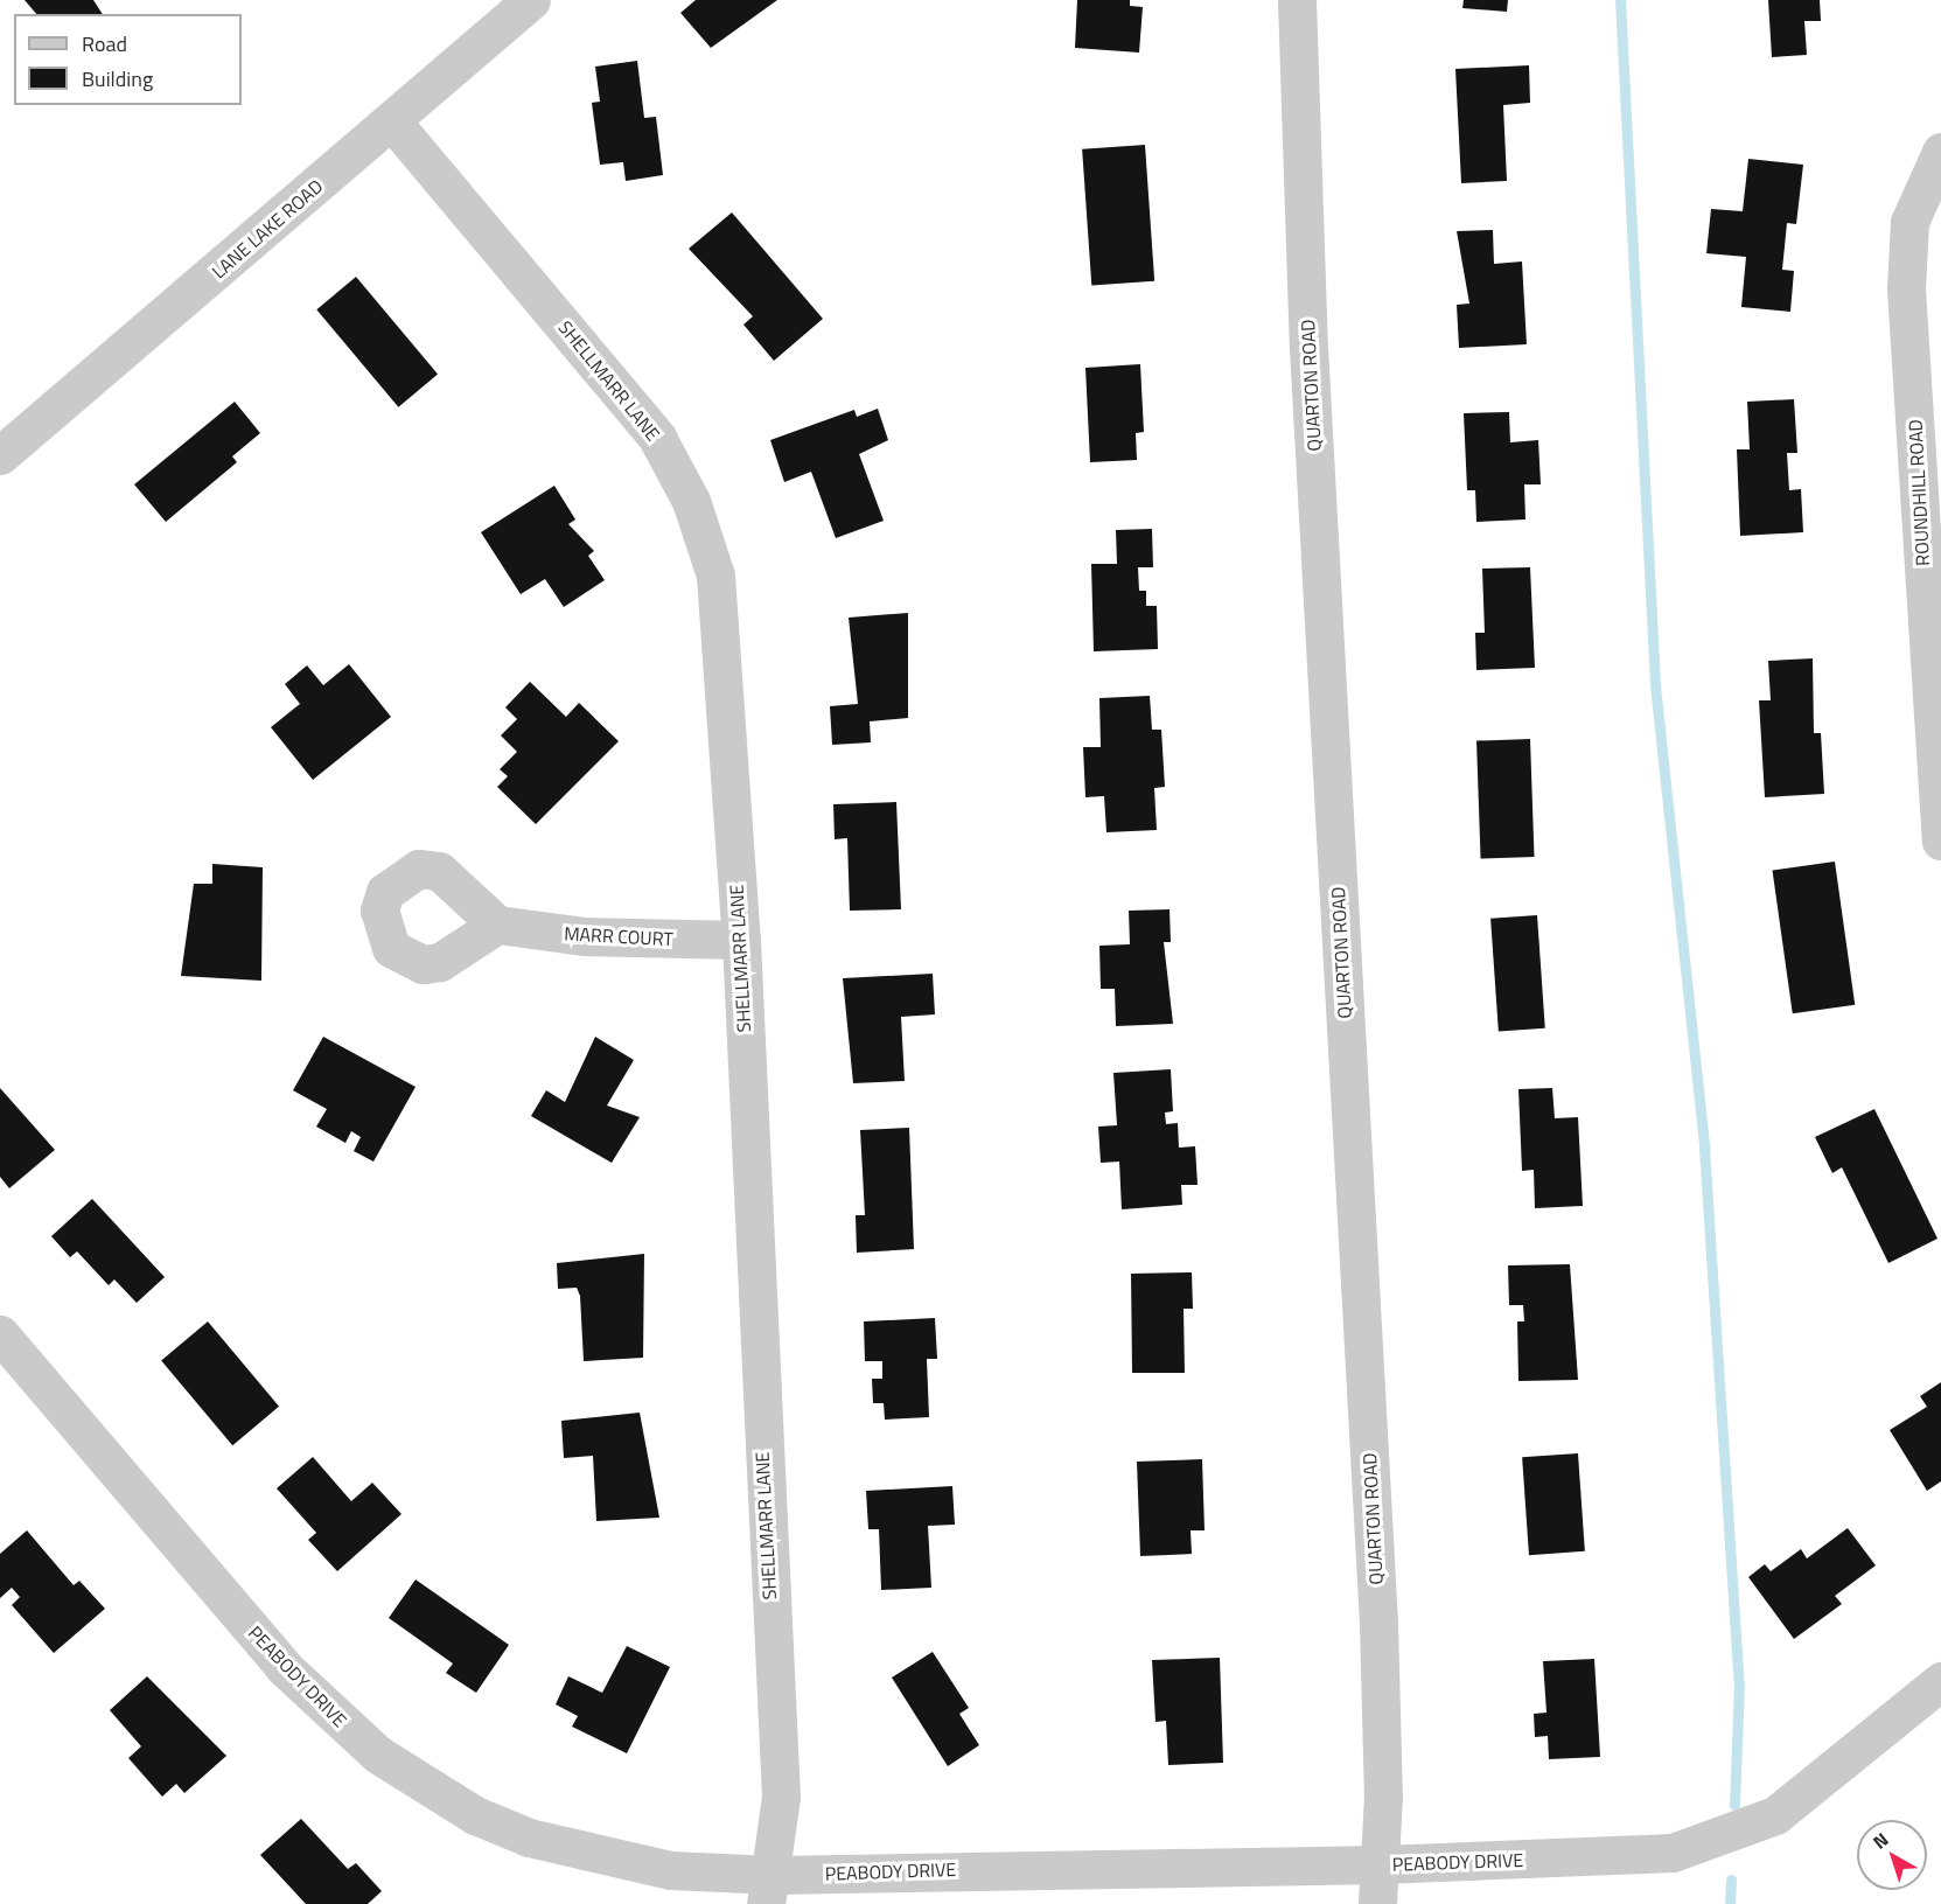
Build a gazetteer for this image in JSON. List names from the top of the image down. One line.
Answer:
{"streets":{"street":["LANE LAKE ROAD","SHELLMARR LANE","QUARTON ROAD","ROUNDHILL ROAD","MARR COURT","PEABODY DRIVE"]},"crossings":[["LANE LAKE ROAD","SHELLMARR LANE"],["SHELLMARR LANE","MARR COURT"],["SHELLMARR LANE","PEABODY DRIVE"],["QUARTON ROAD","PEABODY DRIVE"]],"legend":["Road","Building"],"north":"top left"}
